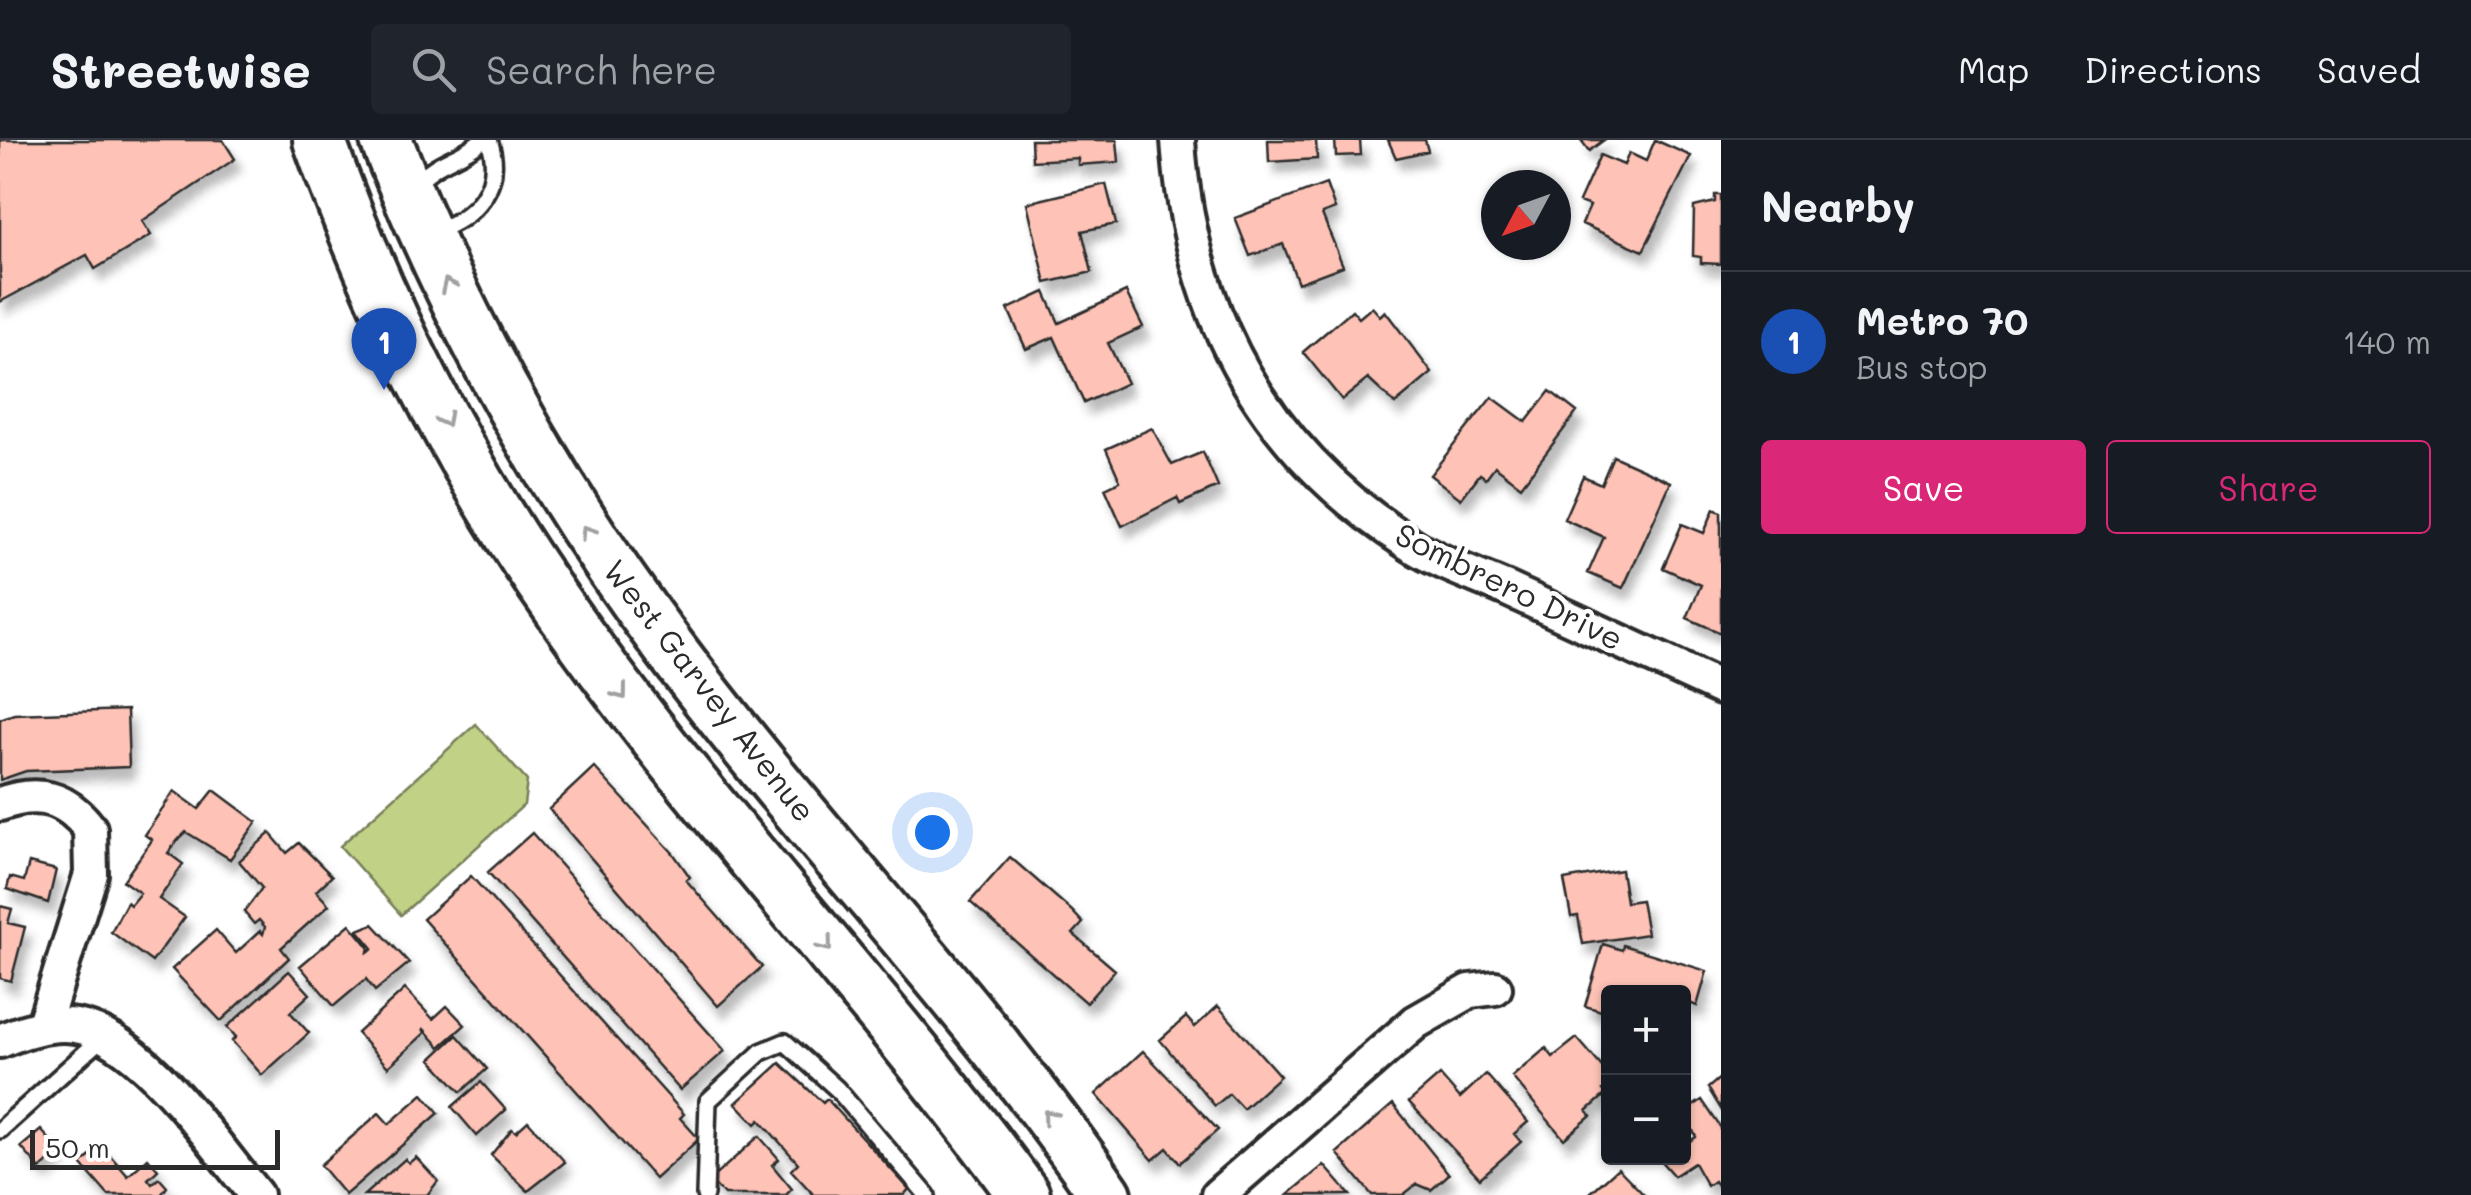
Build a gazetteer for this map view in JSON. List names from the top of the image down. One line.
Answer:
{"streets":{"main road":["West Garvey Avenue"],"street":["Sombrero Drive"]},"scale_bar":"50 m","north":"bottom left","page":{"header":"Streetwise","search":"Search here","nav":["Map","Directions","Saved"],"heading":"Nearby","list":[{"mark":"1","name":"Metro 70","note":"Bus stop","value":"140 m"}],"pins":"1","buttons":["Save","Share"],"map_buttons":["+","−"],"scale":"50 m"}}
